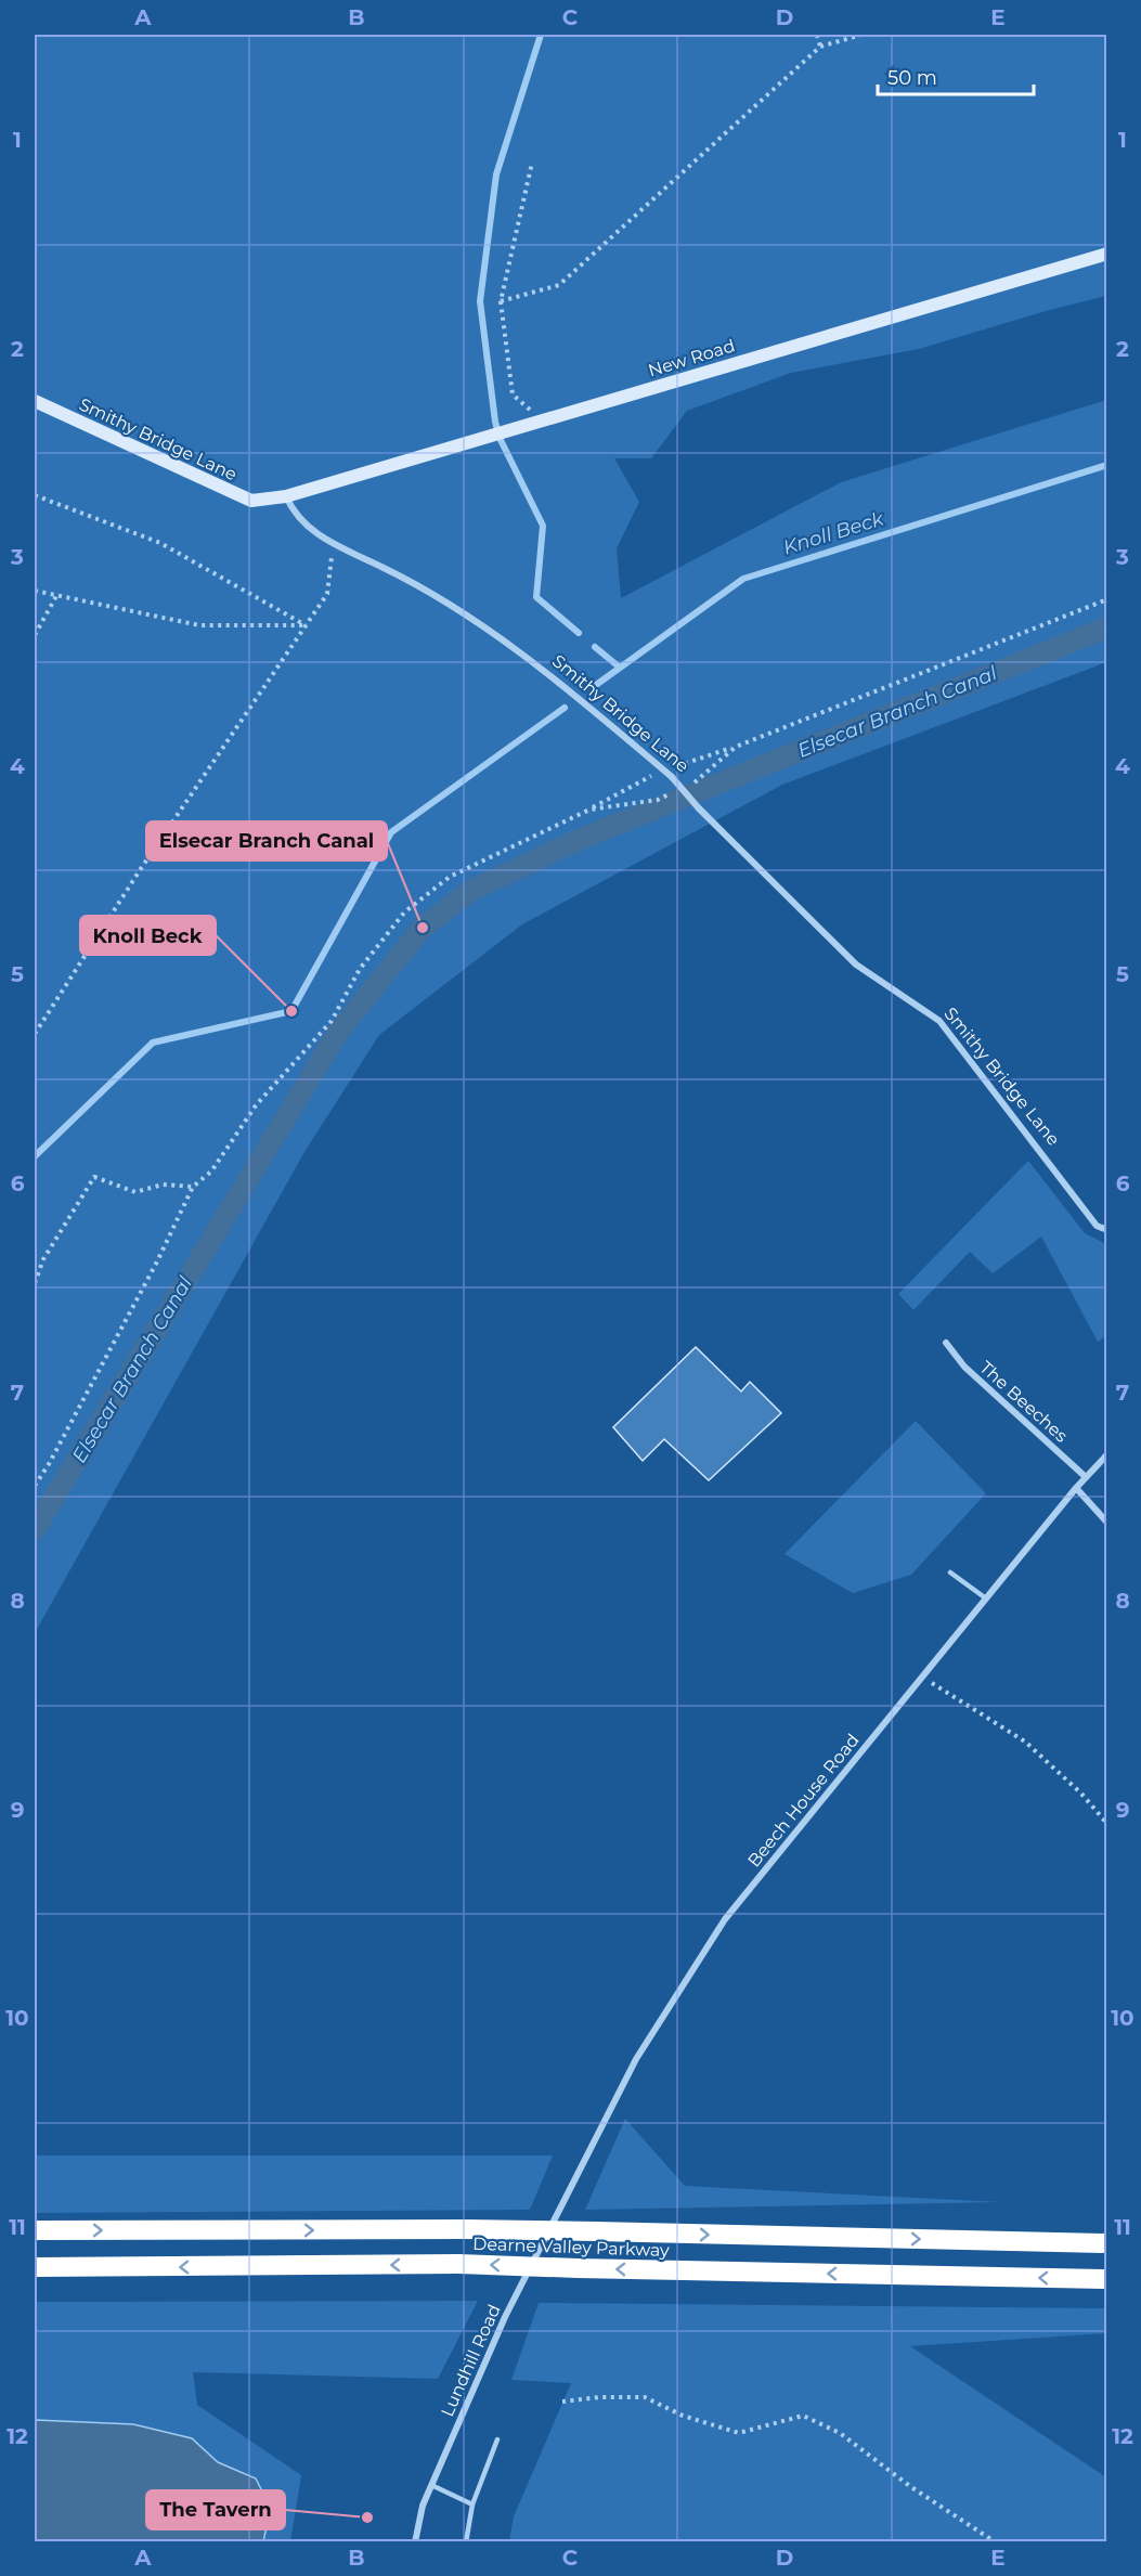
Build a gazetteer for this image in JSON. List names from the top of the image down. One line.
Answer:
{"streets":{"highway":["Dearne Valley Parkway"],"main road":["New Road","Smithy Bridge Lane"],"street":["The Beeches","Beech House Road","Lundhill Road"]},"crossings":[["New Road","Smithy Bridge Lane"],["The Beeches","Beech House Road"],["Beech House Road","Lundhill Road"]],"water":["Knoll Beck","Elsecar Branch Canal"],"places":["Elsecar Branch Canal","Knoll Beck","The Tavern"],"scale_bar":"50 m","grid":{"columns":["A","B","C","D","E"],"rows":["1","2","3","4","5","6","7","8","9","10","11","12"]}}
